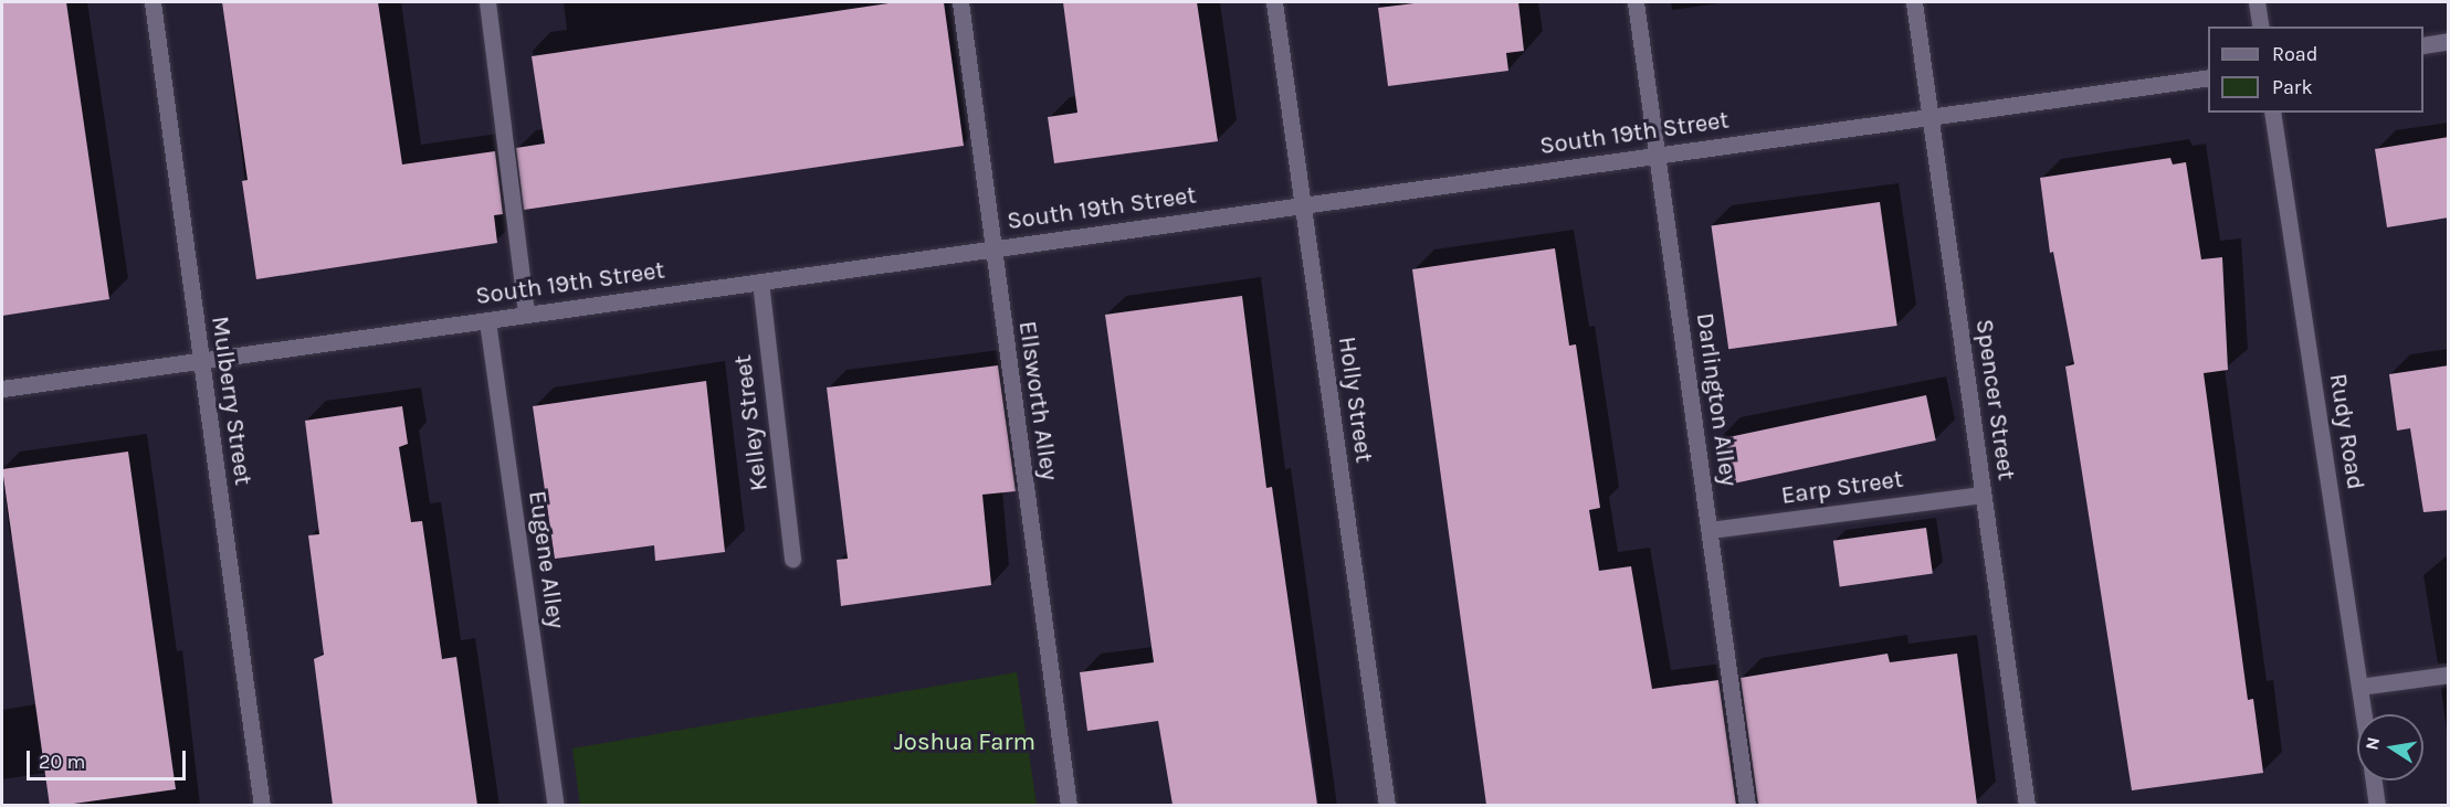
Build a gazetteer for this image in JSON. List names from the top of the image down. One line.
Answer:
{"streets":{"street":["South 19th Street","Holly Street","Darlington Alley","Spencer Street","Mulberry Street","Ellsworth Alley","Kelley Street","Rudy Road","Earp Street","Eugene Alley"]},"crossings":[["South 19th Street","Holly Street"],["South 19th Street","Darlington Alley"],["South 19th Street","Spencer Street"],["South 19th Street","Mulberry Street"],["South 19th Street","Ellsworth Alley"],["South 19th Street","Kelley Street"],["South 19th Street","Eugene Alley"],["Darlington Alley","Earp Street"],["Spencer Street","Earp Street"]],"parks":["Joshua Farm"],"legend":["Road","Park"],"scale_bar":"20 m","north":"left"}
